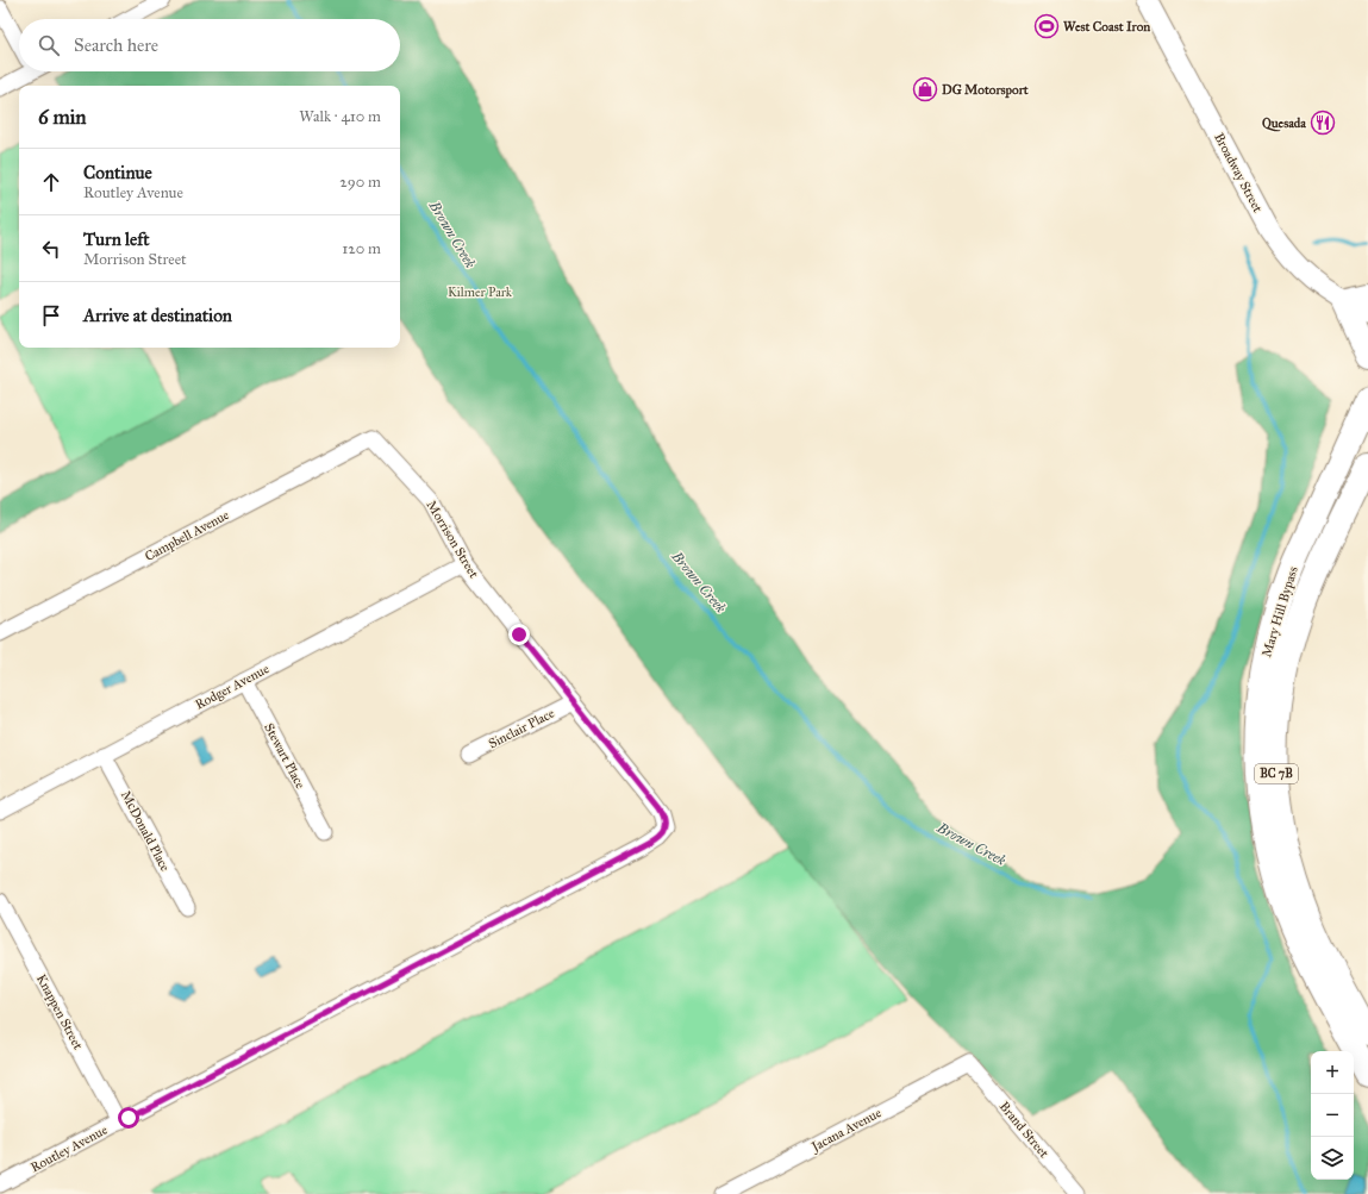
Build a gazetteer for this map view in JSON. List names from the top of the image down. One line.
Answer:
{"streets":{"highway":["Mary Hill Bypass","BC 7B"],"main road":["Broadway Street"],"street":["Campbell Avenue","Morrison Street","Rodger Avenue","Sinclair Place","Stewart Place","McDonald Place","Knappen Street","Jacana Avenue","Brand Street","Routley Avenue"]},"crossings":[["Campbell Avenue","Morrison Street"],["Morrison Street","Rodger Avenue"],["Morrison Street","Sinclair Place"],["Morrison Street","Routley Avenue"],["Rodger Avenue","Stewart Place"],["Rodger Avenue","McDonald Place"],["Knappen Street","Routley Avenue"],["Jacana Avenue","Brand Street"]],"water":["Brown Creek"],"parks":["Kilmer Park"],"places":{"sports":["West Coast Iron"],"shop":["DG Motorsport"],"restaurant":["Quesada"]},"page":{"search":"Search here","heading":["6 min","Walk · 410 m"],"list":[["Continue","Routley Avenue","290 m"],["Turn left","Morrison Street","120 m"],"Arrive at destination"],"map_buttons":["+","−"]}}
